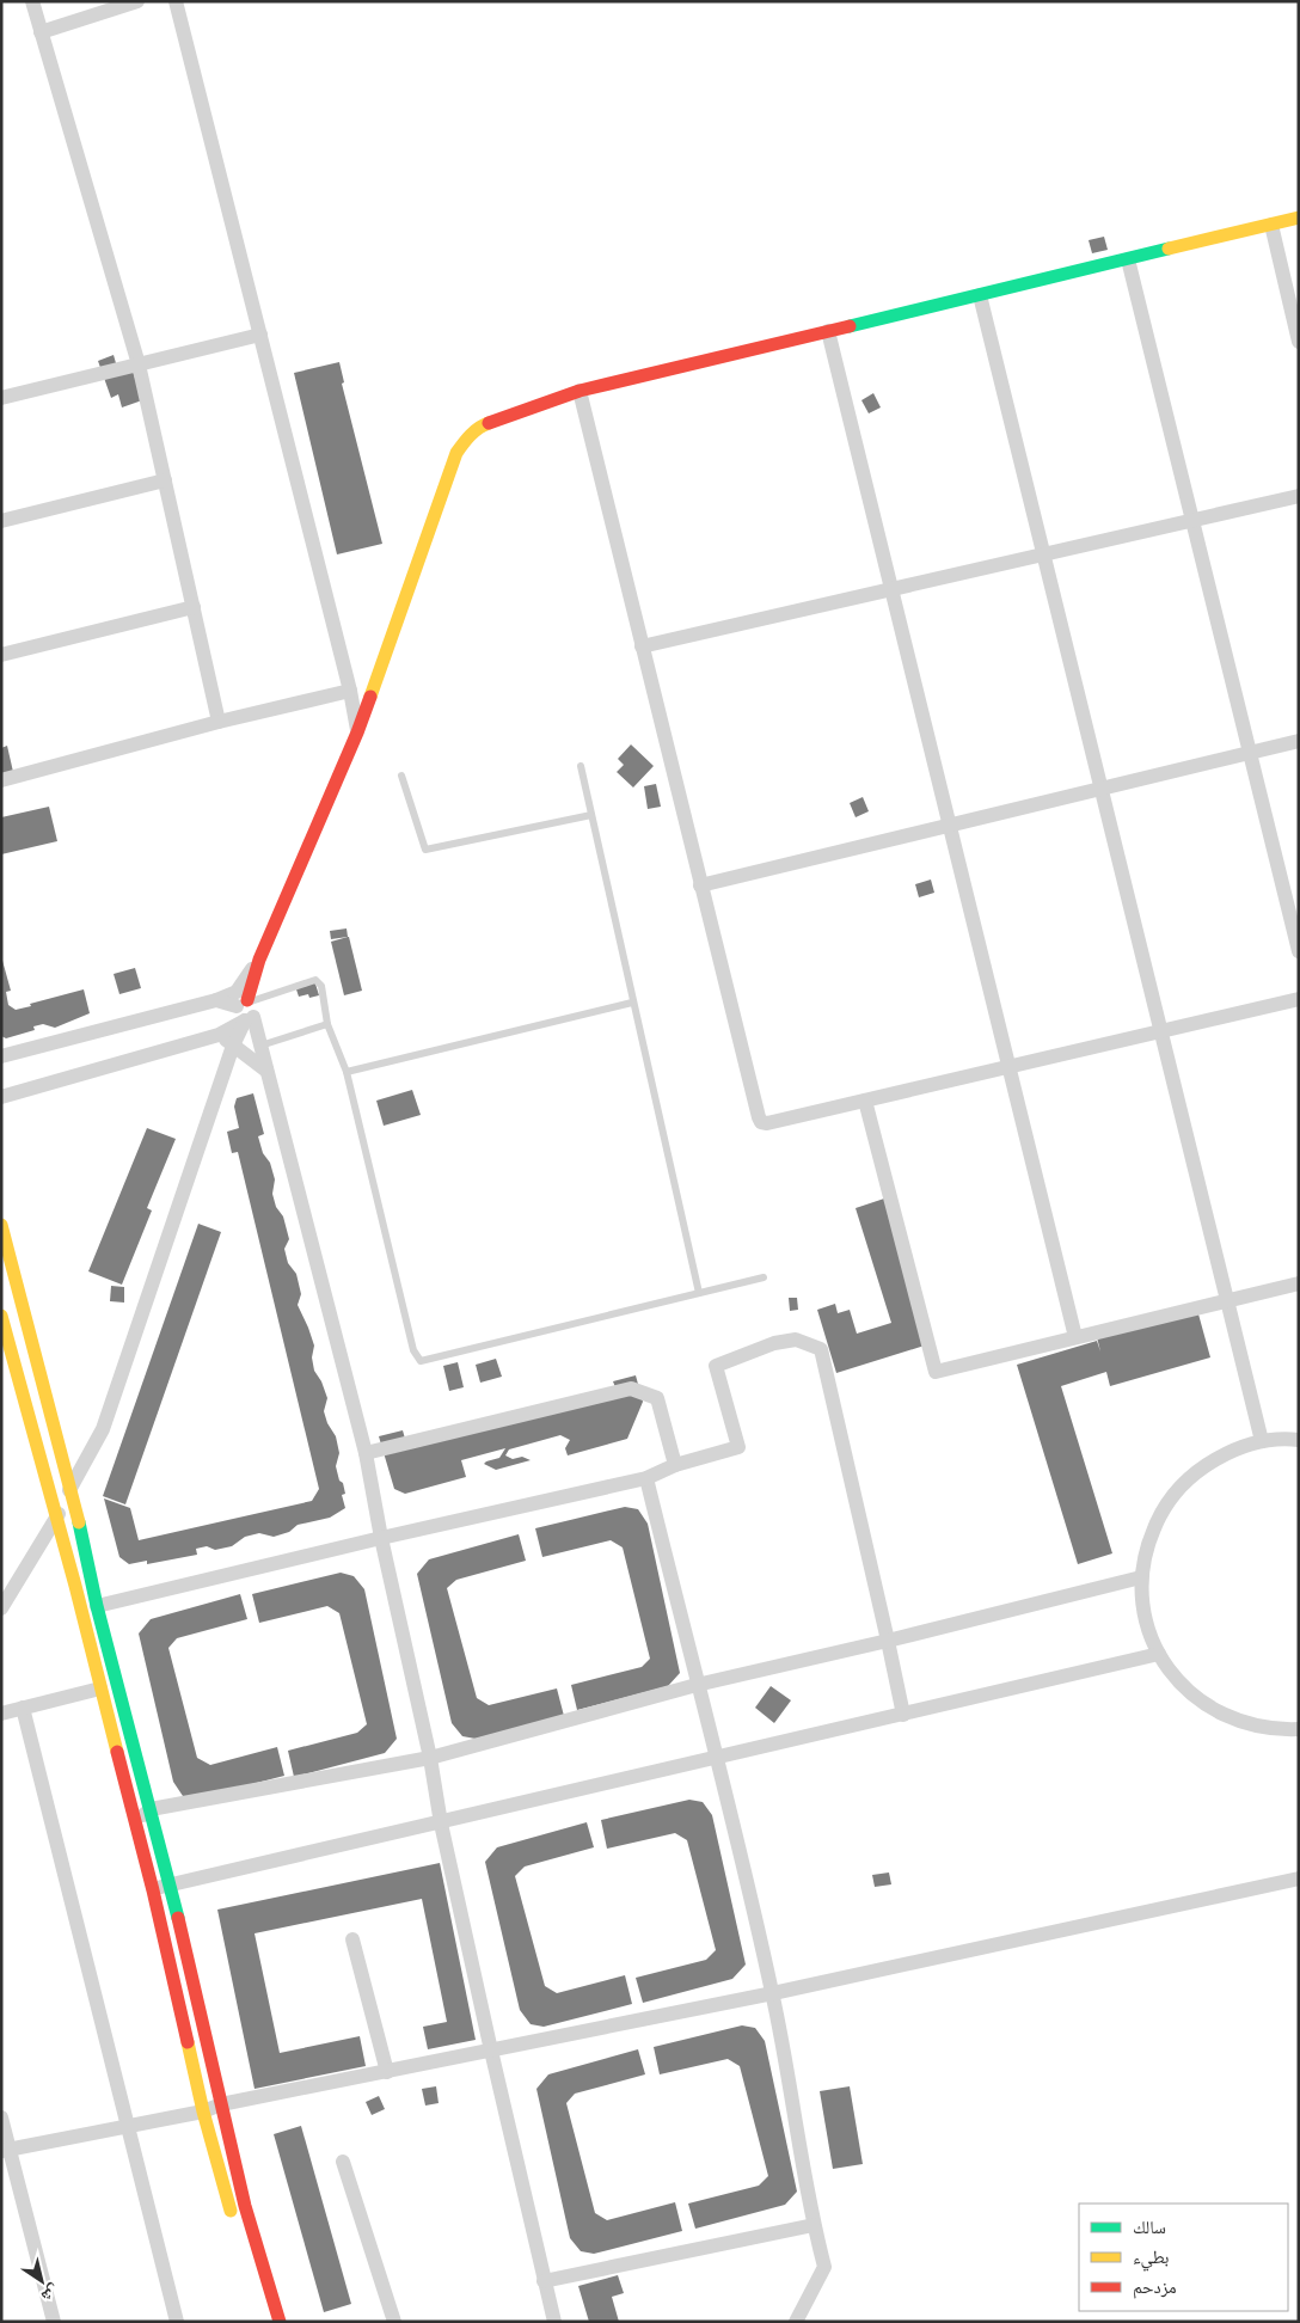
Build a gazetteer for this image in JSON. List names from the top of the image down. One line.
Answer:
{"legend":["سالك","بطيء","مزدحم"],"north":"bottom right"}
